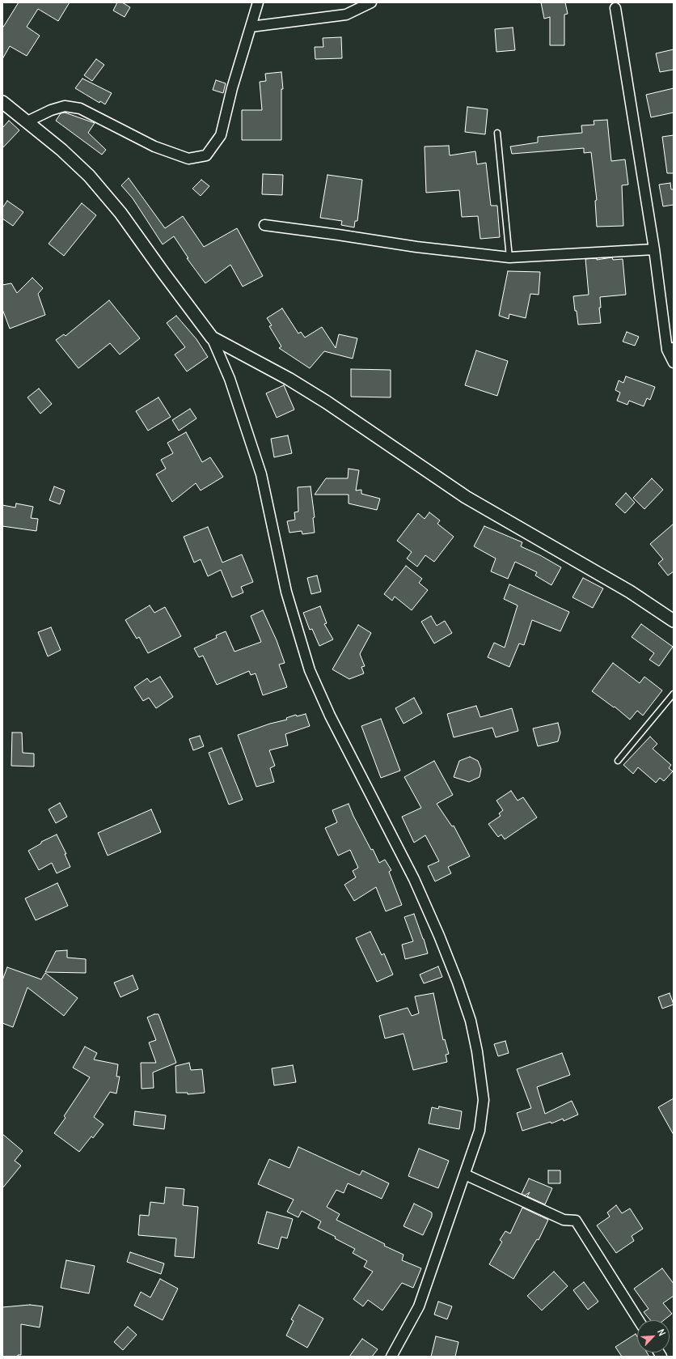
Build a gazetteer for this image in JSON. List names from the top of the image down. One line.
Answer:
{"north":"top right"}
